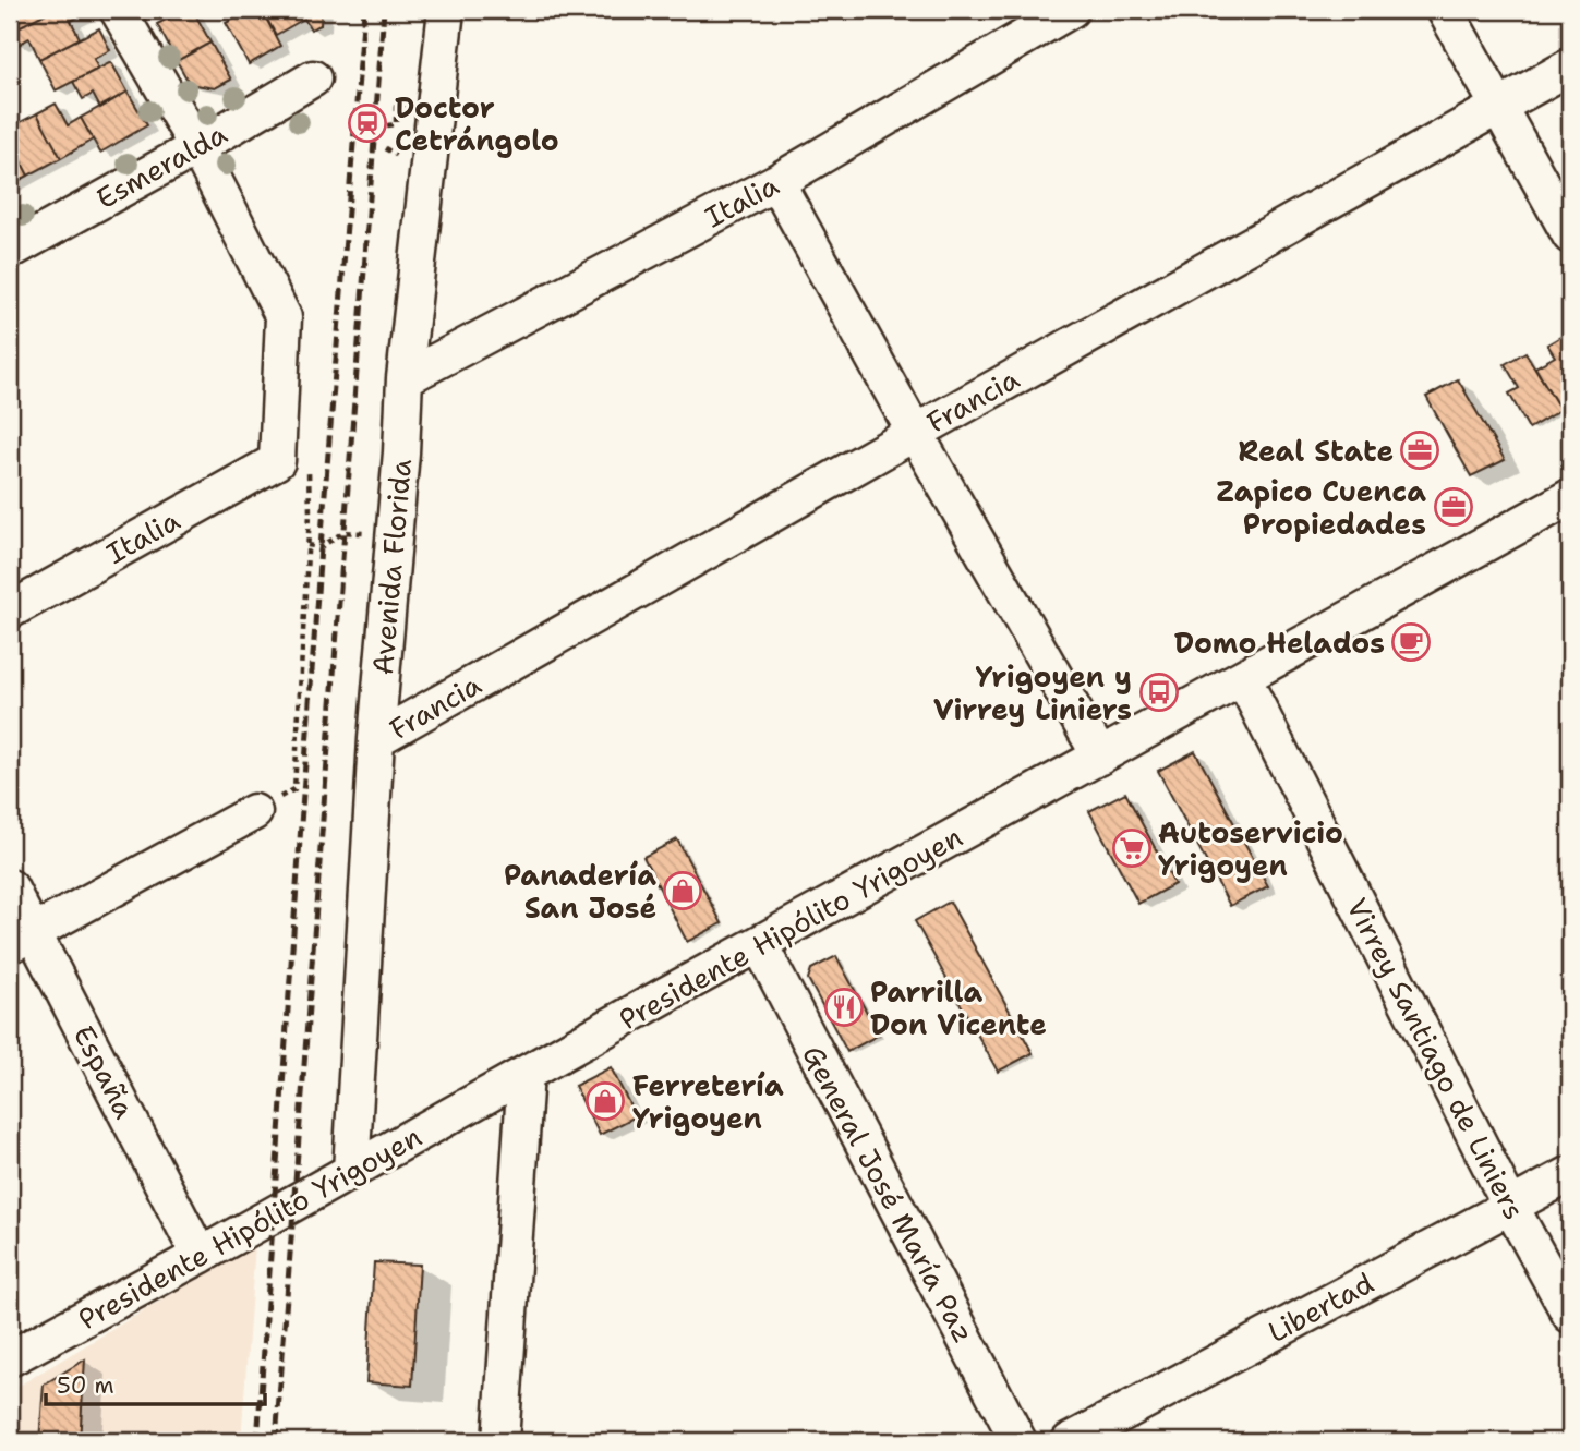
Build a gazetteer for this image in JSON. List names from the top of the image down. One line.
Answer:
{"streets":{"street":["Esmeralda","Italia","Francia","Avenida Florida","Presidente Hipólito Yrigoyen","Virrey Santiago de Liniers","España","General José María Paz","Libertad"]},"crossings":[["Italia","Avenida Florida"],["Francia","Avenida Florida"],["Avenida Florida","Presidente Hipólito Yrigoyen"],["Presidente Hipólito Yrigoyen","Virrey Santiago de Liniers"],["Presidente Hipólito Yrigoyen","España"],["Presidente Hipólito Yrigoyen","General José María Paz"],["Virrey Santiago de Liniers","Libertad"]],"places":{"station":["Doctor Cetrángolo"],"office":["Real State","Zapico Cuenca Propiedades"],"cafe":["Domo Helados"],"bus stop":["Yrigoyen y Virrey Liniers"],"supermarket":["Autoservicio Yrigoyen"],"shop":["Panadería San José","Ferretería Yrigoyen"],"restaurant":["Parrilla Don Vicente"]},"scale_bar":"50 m"}
